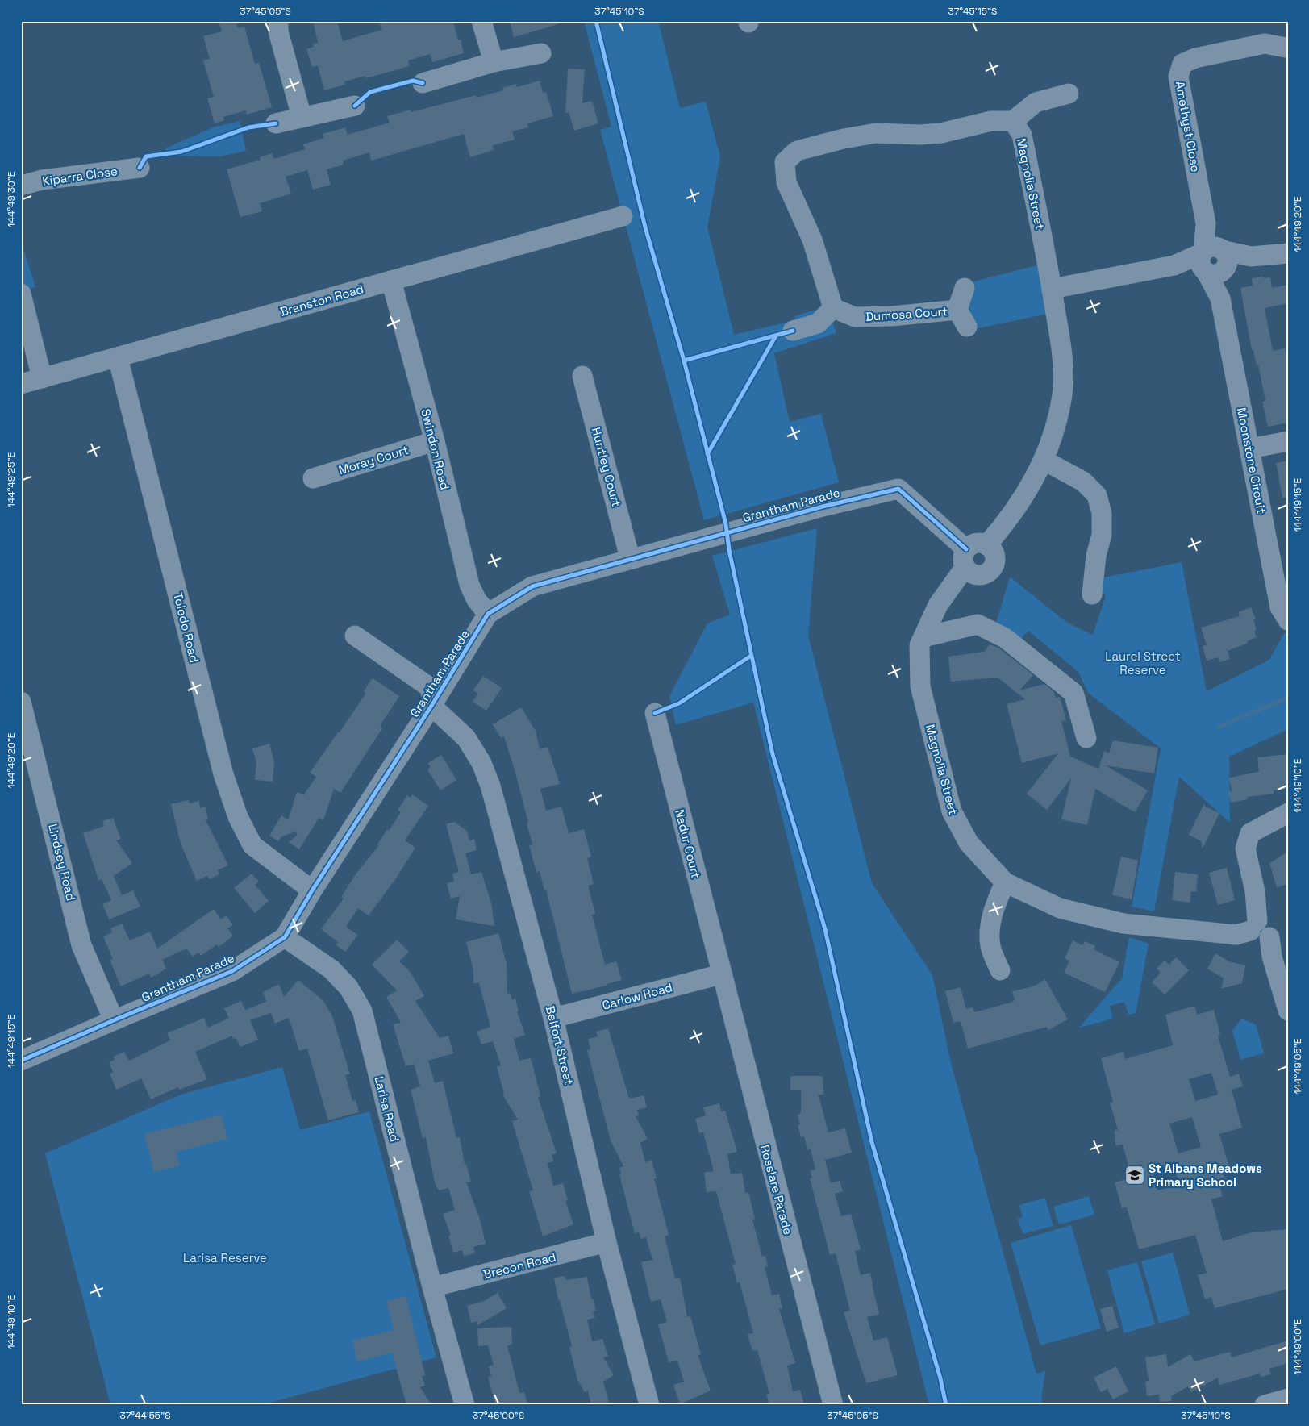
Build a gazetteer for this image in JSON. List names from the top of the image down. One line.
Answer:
{"streets":{"street":["Amethyst Close","Kiparra Close","Magnolia Street","Branston Road","Dumosa Court","Swindon Road","Moray Court","Moonstone Circuit","Huntley Court","Grantham Parade","Toledo Road","Nadur Court","Lindsey Road","Carlow Road","Belfort Street","Larisa Road","Rosslare Parade","Brecon Road"]},"crossings":[["Amethyst Close","Moonstone Circuit"],["Magnolia Street","Grantham Parade"],["Branston Road","Swindon Road"],["Branston Road","Toledo Road"],["Swindon Road","Moray Court"],["Swindon Road","Grantham Parade"],["Huntley Court","Grantham Parade"],["Grantham Parade","Toledo Road"],["Grantham Parade","Lindsey Road"],["Grantham Parade","Belfort Street"],["Grantham Parade","Larisa Road"],["Nadur Court","Carlow Road"],["Nadur Court","Rosslare Parade"],["Carlow Road","Belfort Street"],["Carlow Road","Rosslare Parade"],["Belfort Street","Brecon Road"],["Larisa Road","Brecon Road"]],"parks":["Laurel Street Reserve","Larisa Reserve"],"places":{"school or university":["St Albans Meadows Primary School"]},"coordinates":["37°45'05\"S","37°45'10\"S","37°45'15\"S","144°49'30\"E","144°49'20\"E","144°49'25\"E","144°49'15\"E","144°49'10\"E","144°49'05\"E","144°49'00\"E","37°44'55\"S","37°45'00\"S"]}
